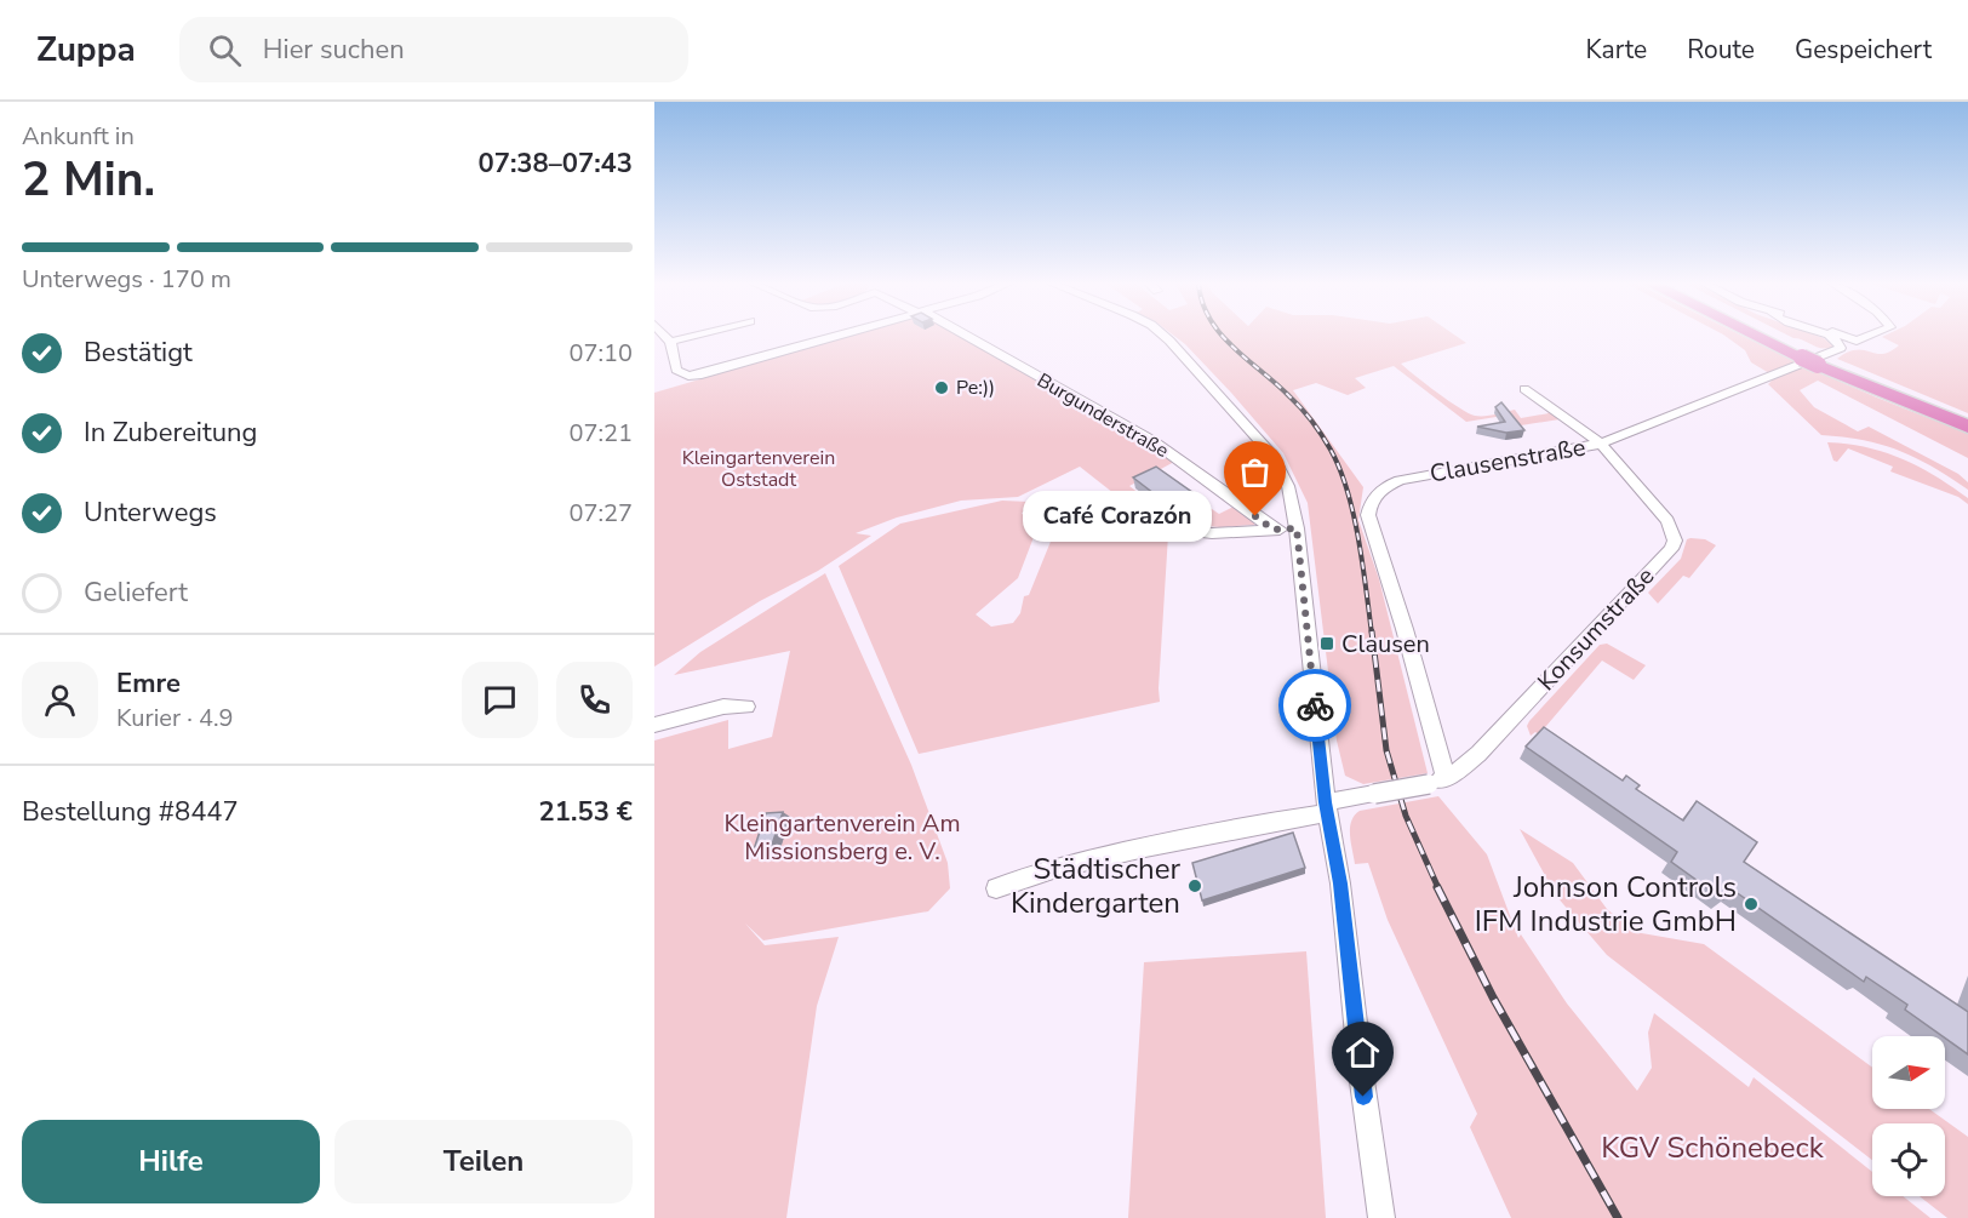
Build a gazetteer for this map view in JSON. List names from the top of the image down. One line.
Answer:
{"streets":{"street":["Burgunderstraße","Clausenstraße","Konsumstraße"]},"crossings":[["Clausenstraße","Konsumstraße"]],"parks":["Kleingartenverein Oststadt","Kleingartenverein Am Missionsberg e. V.","KGV Schönebeck"],"places":{"other":["Pe:))","Café Corazón","Städtischer Kindergarten","Johnson Controls IFM Industrie GmbH"],"transit":["Clausen"]},"north":"right","page":{"header":"Zuppa","search":"Hier suchen","nav":["Karte","Route","Gespeichert"],"heading":["2 Min.","Ankunft in","07:38–07:43"],"panel":["Emre","Kurier · 4.9","Bestellung #8447","21.53 €"],"bar":"Unterwegs · 170 m","list":[["Bestätigt","07:10"],["In Zubereitung","07:21"],["Unterwegs","07:27"],"Geliefert"],"bubble":"Café Corazón","buttons":["Hilfe","Teilen"]}}
